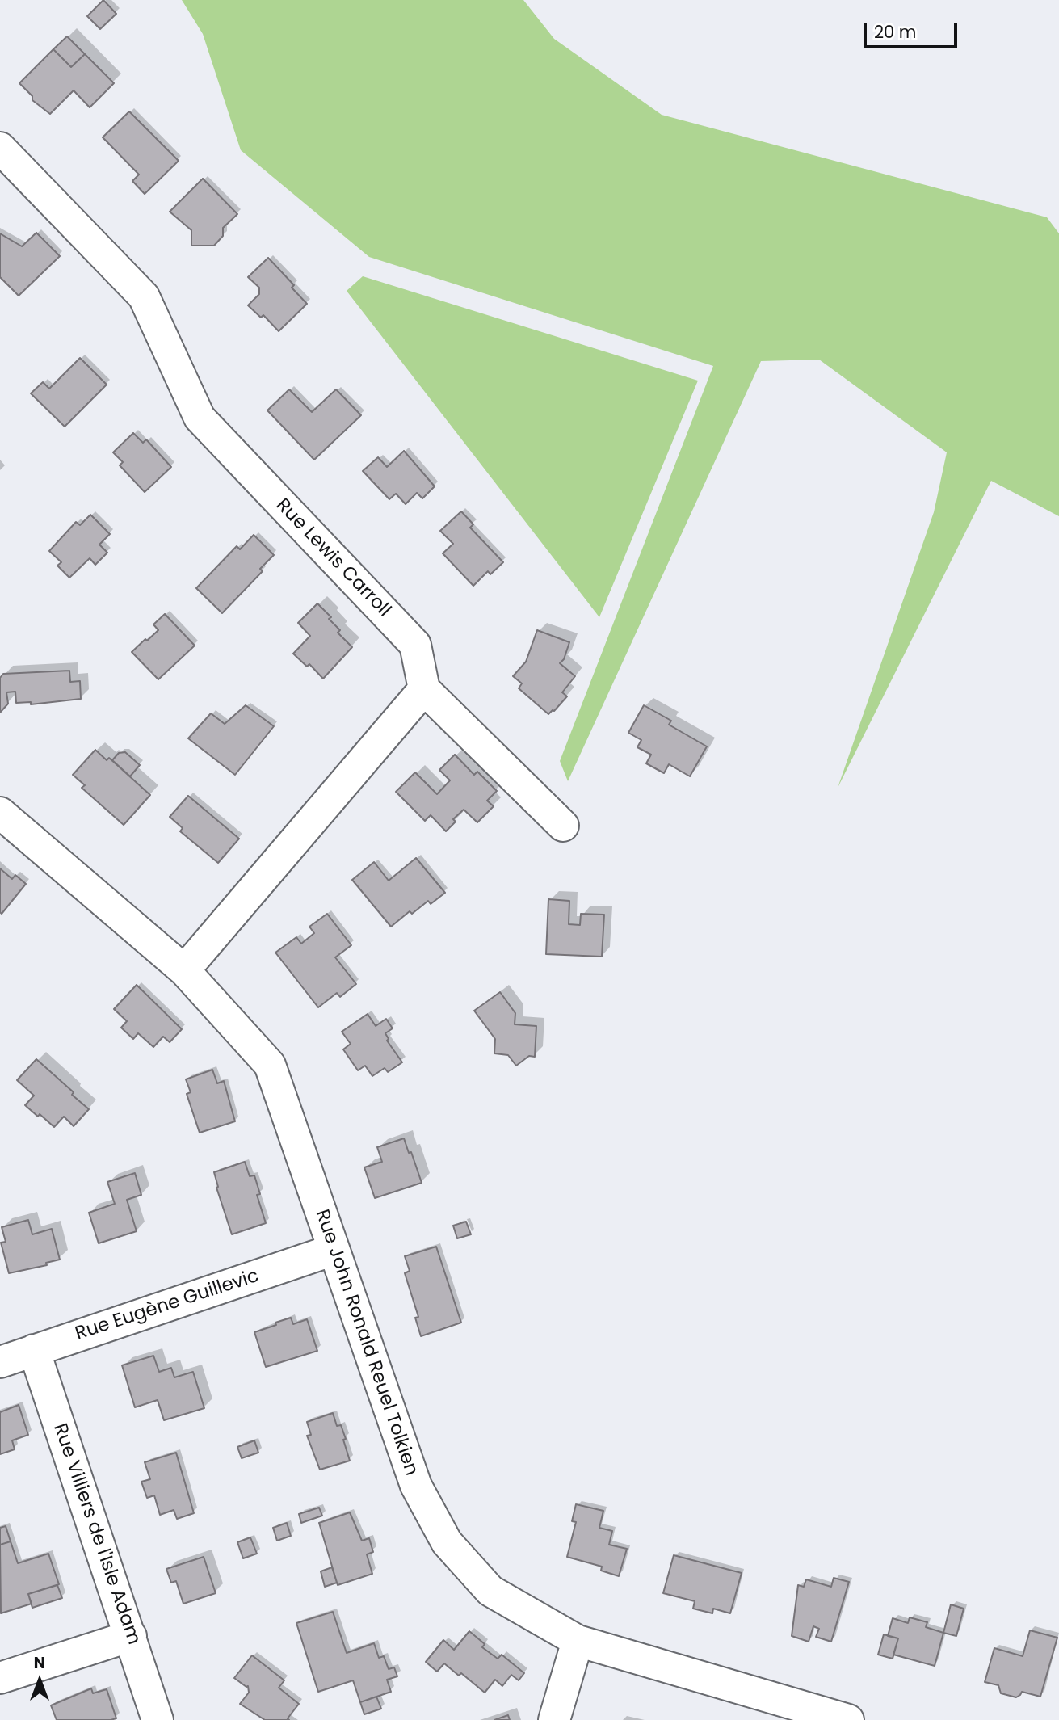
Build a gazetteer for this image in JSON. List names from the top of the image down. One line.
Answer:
{"streets":{"street":["Rue Lewis Carroll","Rue Eugène Guillevic","Rue John Ronald Reuel Tolkien","Rue Villiers de l'Isle Adam"]},"crossings":[["Rue Eugène Guillevic","Rue John Ronald Reuel Tolkien"],["Rue Eugène Guillevic","Rue Villiers de l'Isle Adam"]],"scale_bar":"20 m","north":"top"}
